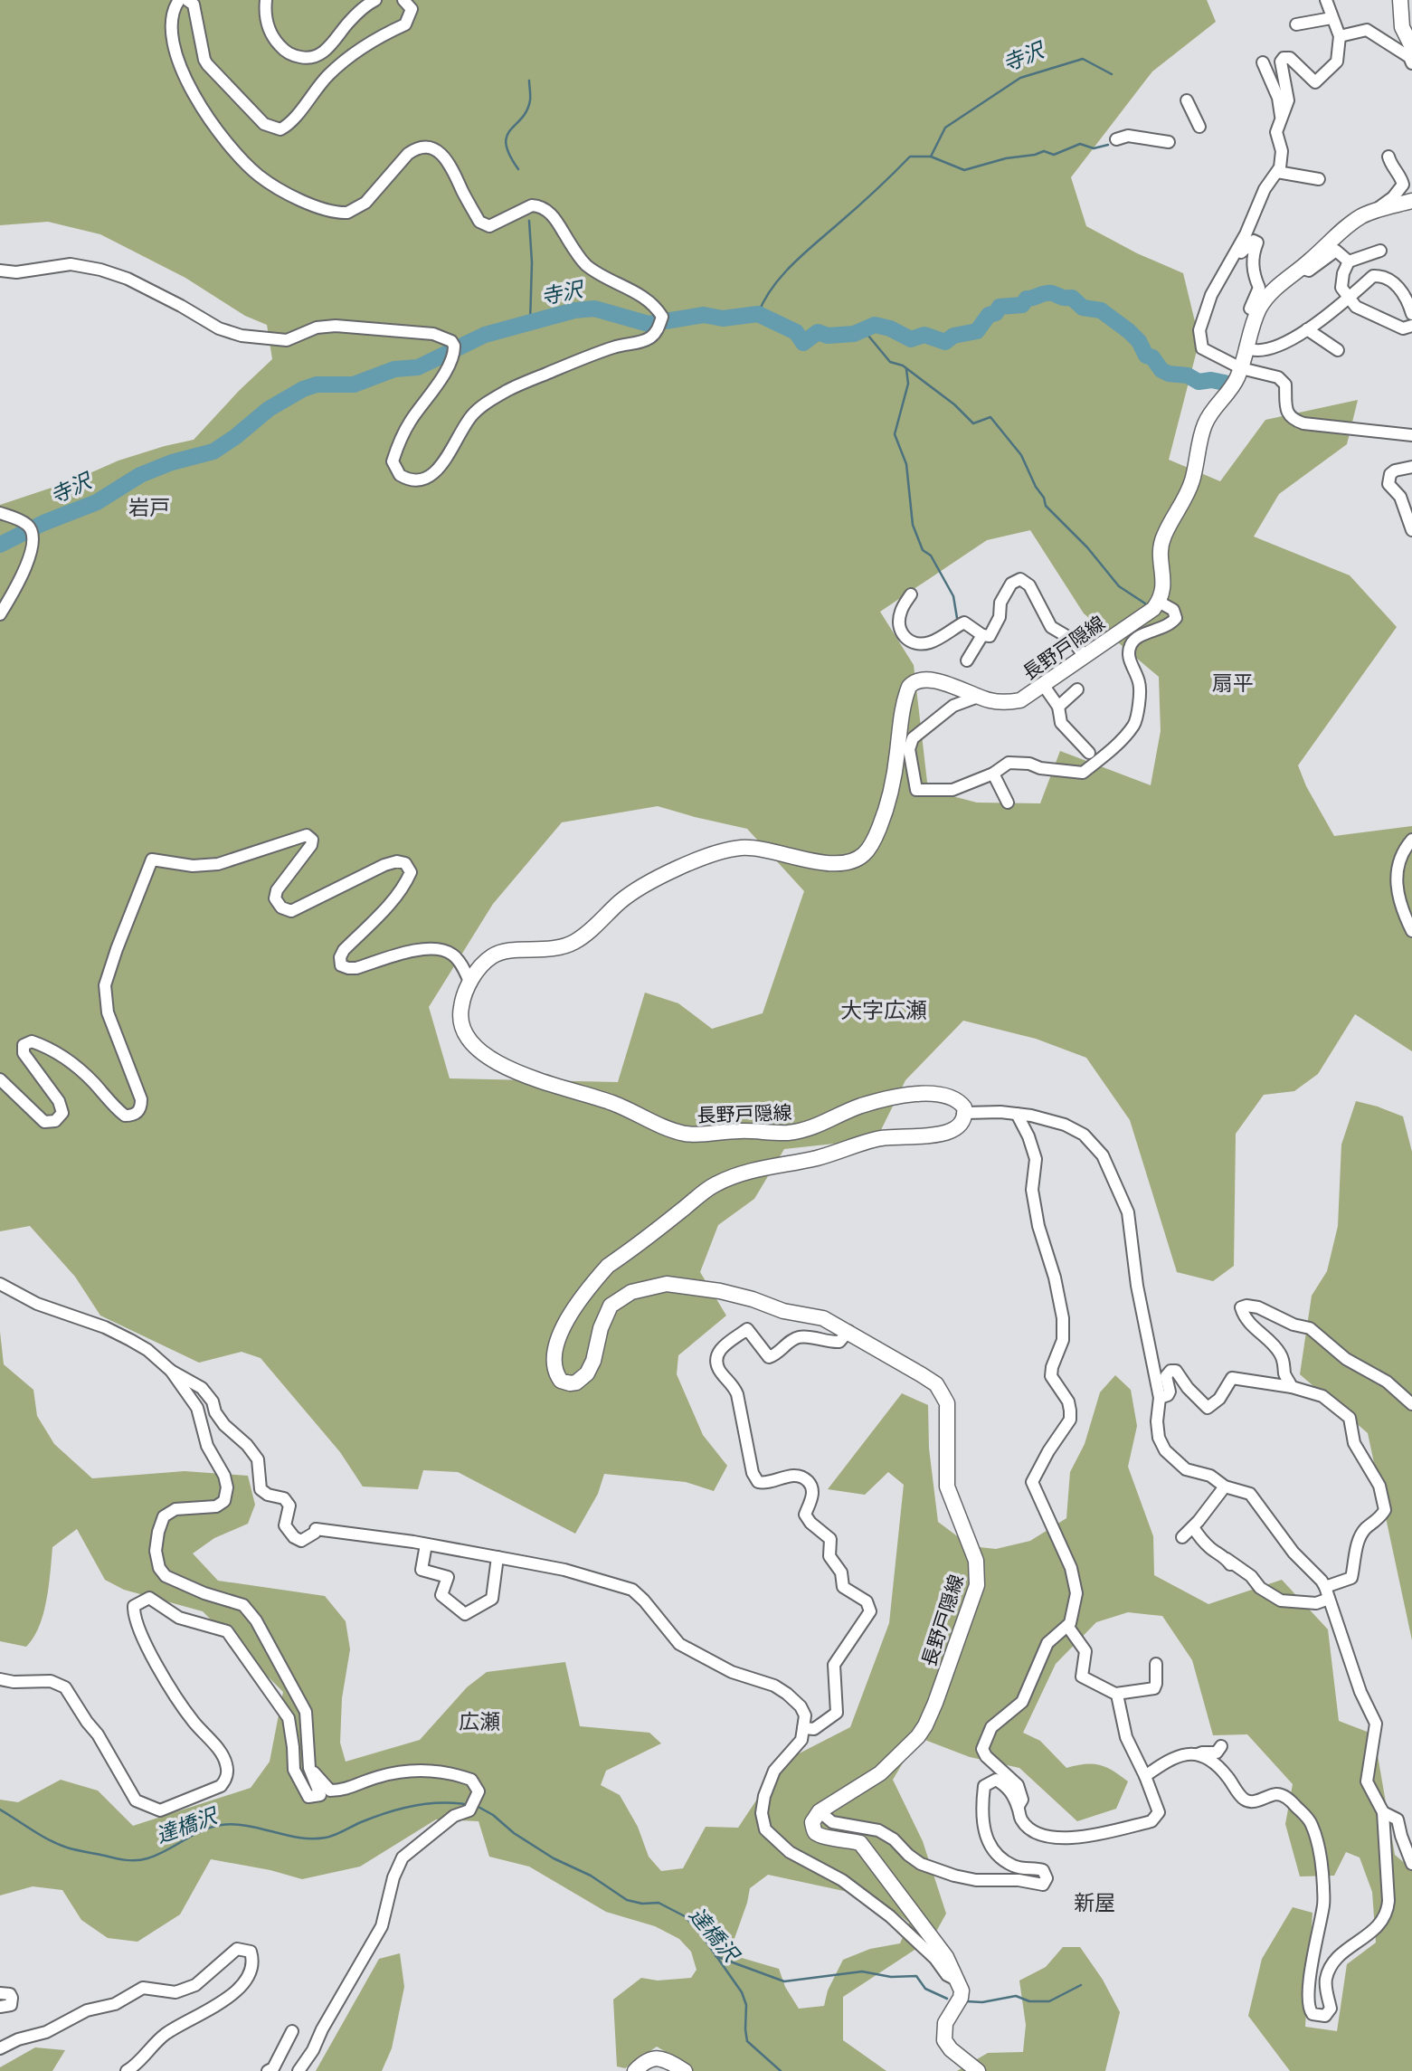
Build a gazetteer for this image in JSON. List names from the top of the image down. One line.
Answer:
{"streets":{"main road":["長野戸隠線"]},"districts":["岩戸","扇平","大字広瀬","広瀬","新屋"],"water":["寺沢","達橋沢"]}
